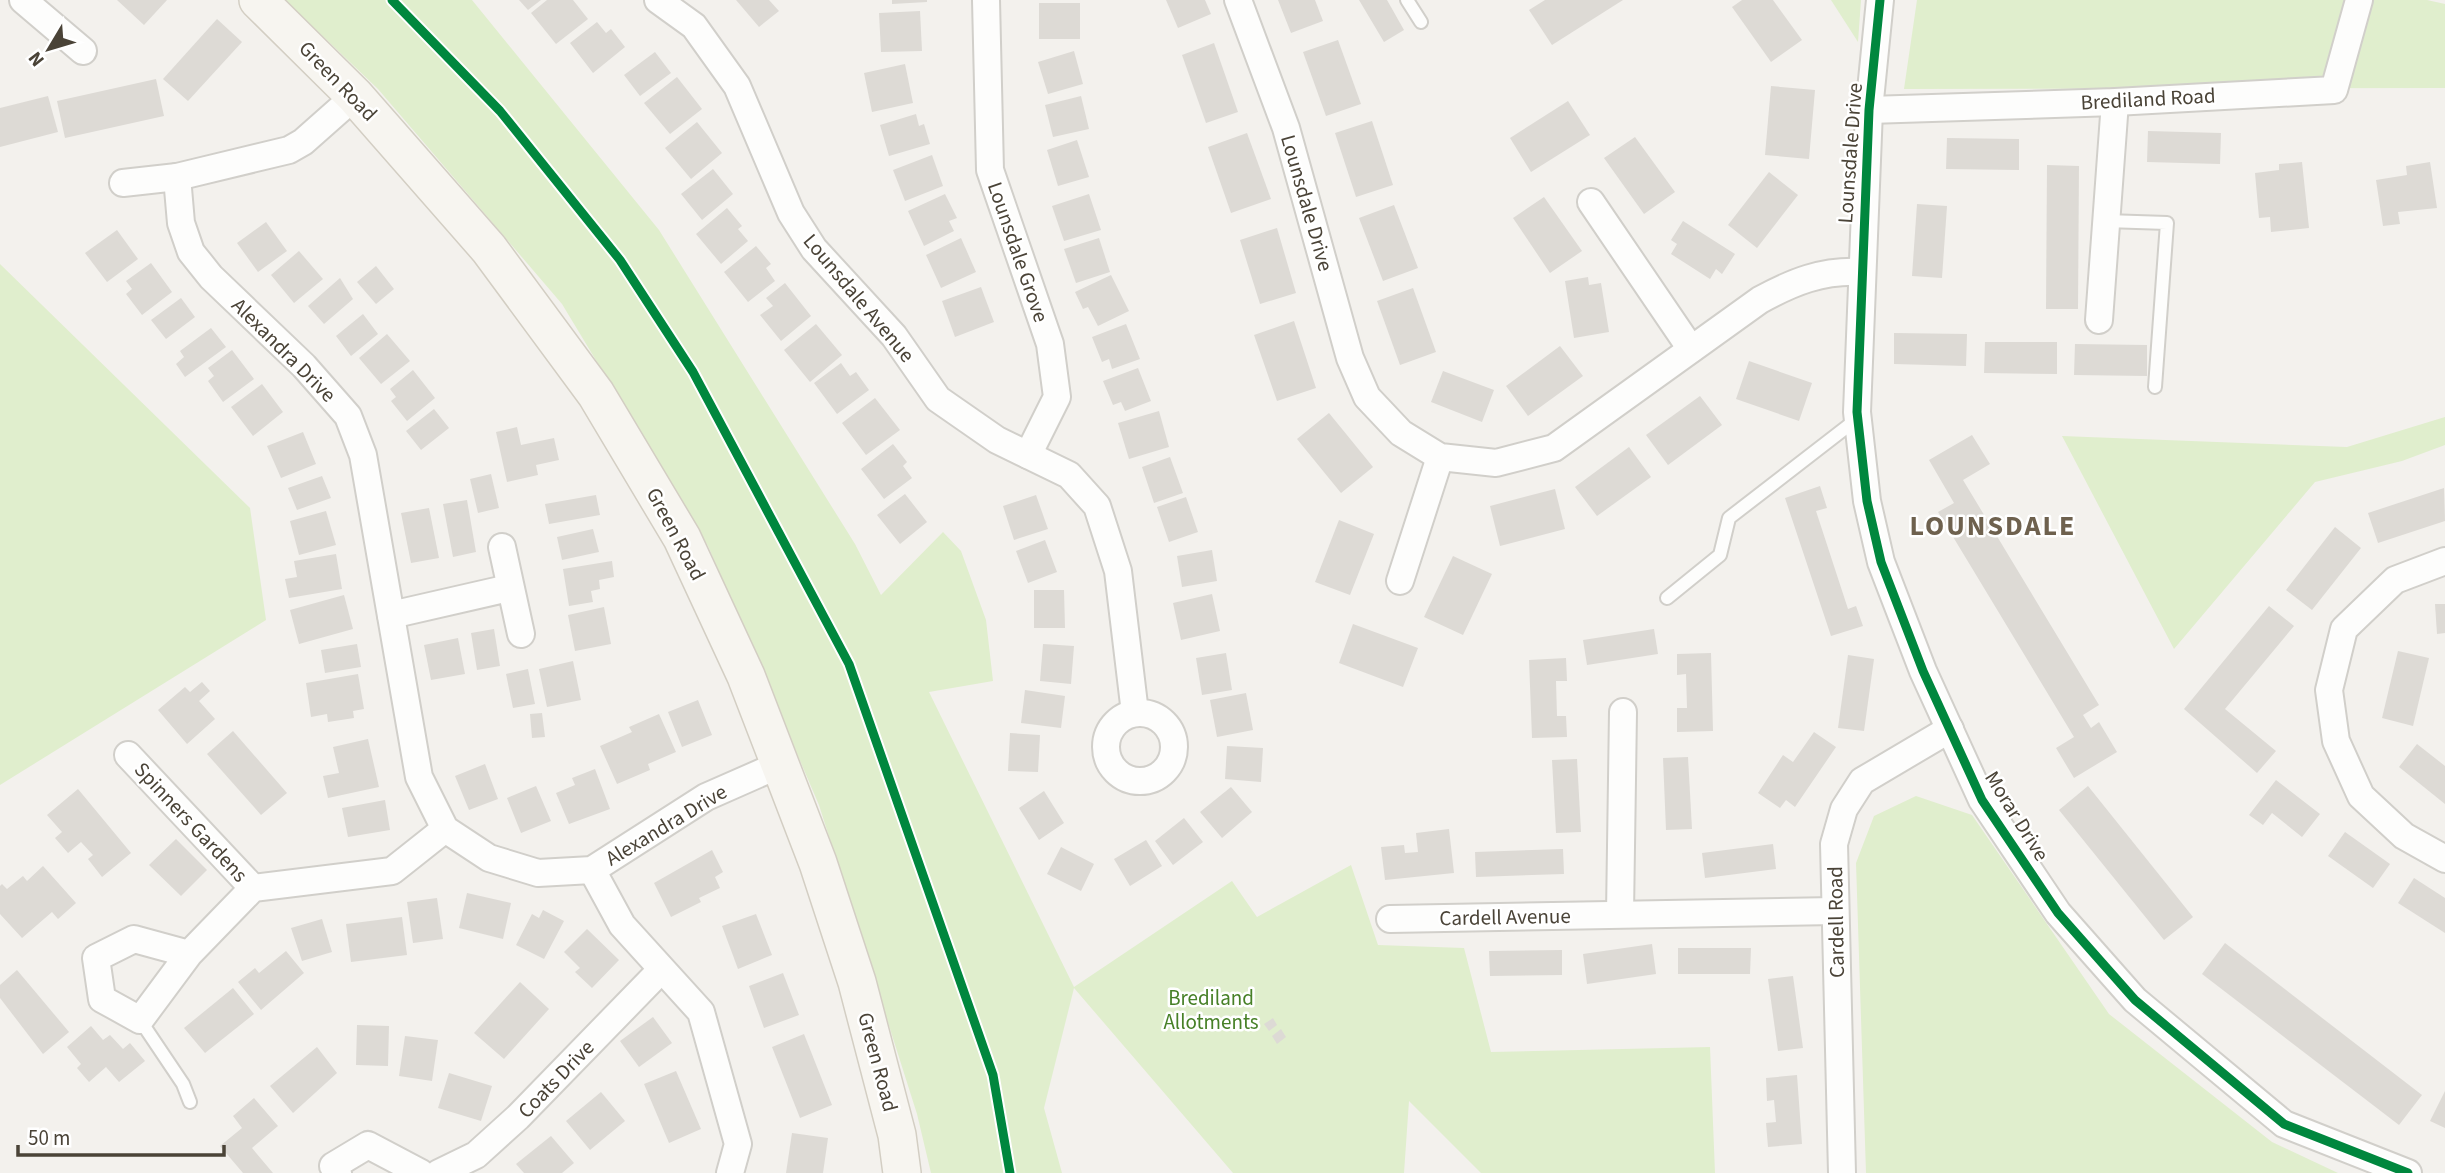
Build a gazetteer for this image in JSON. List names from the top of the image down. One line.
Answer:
{"streets":{"street":["Green Road","Brediland Road","Lounsdale Drive","Lounsdale Grove","Lounsdale Avenue","Alexandra Drive","Morar Drive","Spinners Gardens","Cardell Avenue","Cardell Road","Coats Drive"]},"crossings":[["Green Road","Alexandra Drive"],["Brediland Road","Lounsdale Drive"],["Lounsdale Drive","Morar Drive"],["Lounsdale Grove","Lounsdale Avenue"],["Alexandra Drive","Spinners Gardens"],["Morar Drive","Cardell Road"],["Cardell Avenue","Cardell Road"]],"districts":["LOUNSDALE"],"parks":["Brediland Allotments"],"scale_bar":"50 m","north":"bottom left"}
